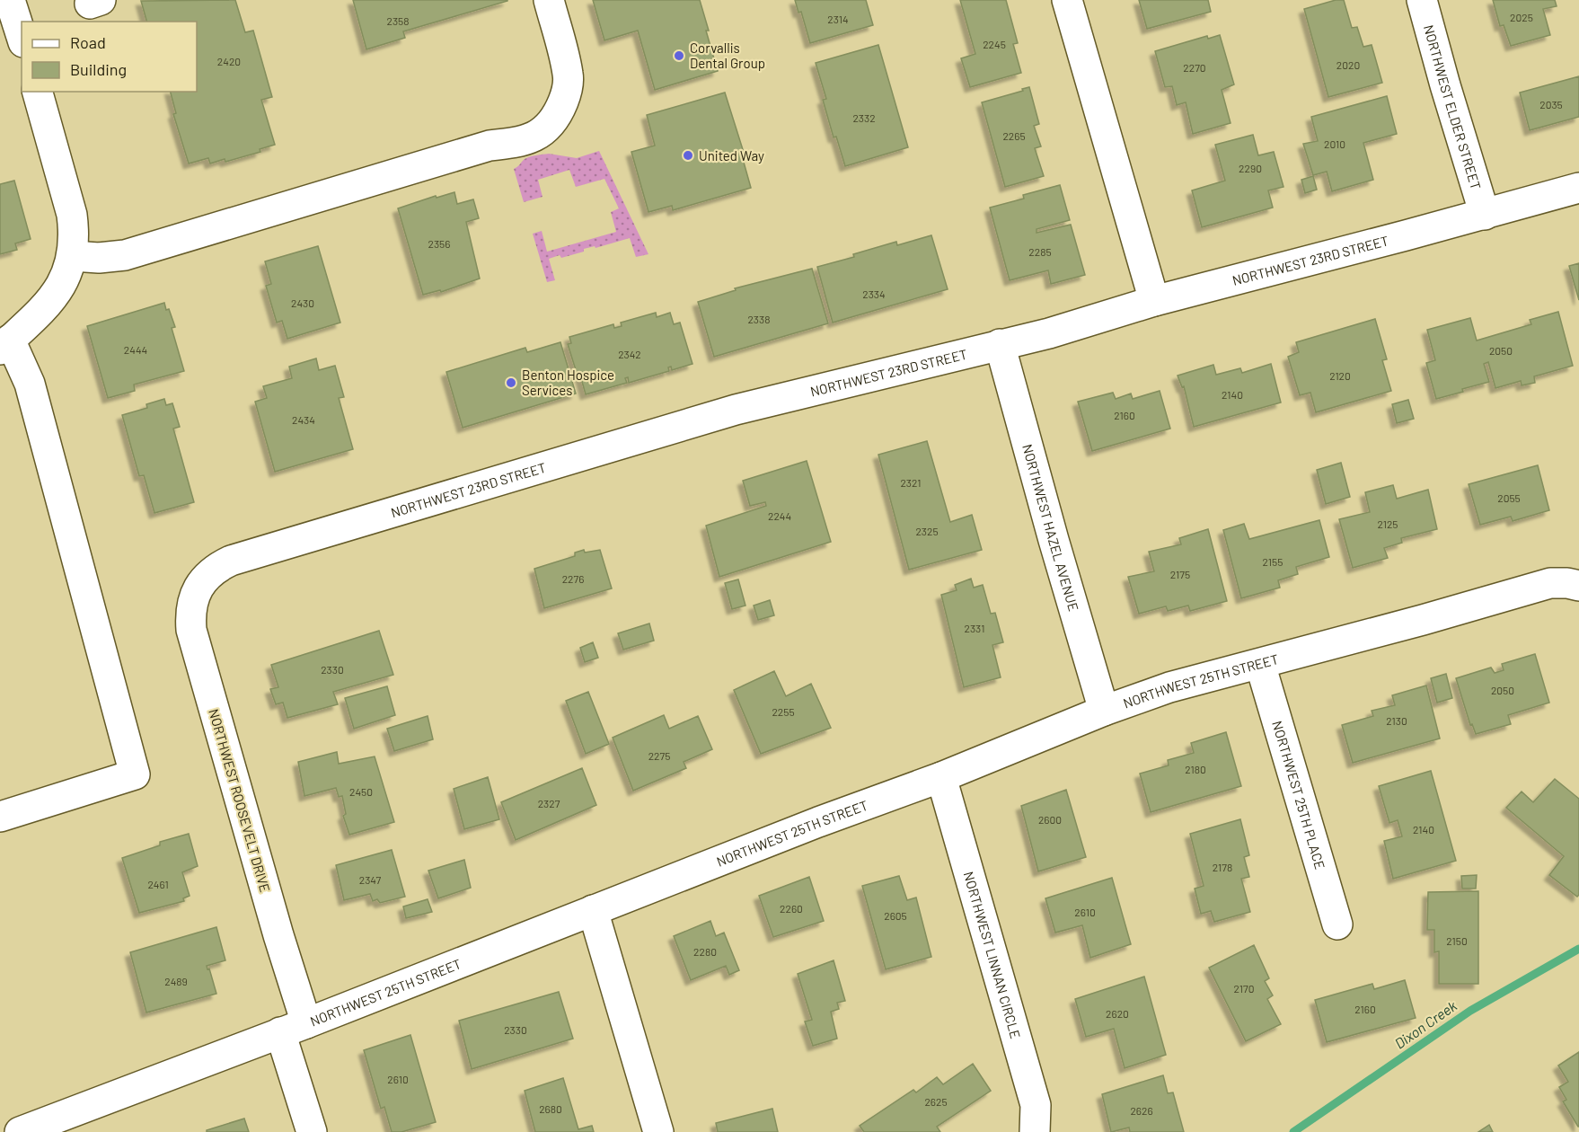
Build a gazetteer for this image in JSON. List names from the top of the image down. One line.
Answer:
{"streets":{"street":["NORTHWEST ELDER STREET","NORTHWEST 23RD STREET","NORTHWEST HAZEL AVENUE","NORTHWEST 25TH STREET","NORTHWEST 25TH PLACE","NORTHWEST ROOSEVELT DRIVE","NORTHWEST LINNAN CIRCLE"]},"crossings":[["NORTHWEST ELDER STREET","NORTHWEST 23RD STREET"],["NORTHWEST 23RD STREET","NORTHWEST HAZEL AVENUE"],["NORTHWEST 23RD STREET","NORTHWEST ROOSEVELT DRIVE"],["NORTHWEST HAZEL AVENUE","NORTHWEST 25TH STREET"],["NORTHWEST 25TH STREET","NORTHWEST 25TH PLACE"],["NORTHWEST 25TH STREET","NORTHWEST ROOSEVELT DRIVE"],["NORTHWEST 25TH STREET","NORTHWEST LINNAN CIRCLE"]],"water":["Dixon Creek"],"places":["Corvallis Dental Group","United Way","Benton Hospice Services"],"house_numbers":["2025","2314","2358","2245","2420","2020","2270","2035","2332","2265","2010","2290","2356","2285","2334","2430","2338","2444","2050","2342","2120","2140","2160","2434","2321","2055","2244","2125","2325","2155","2175","2276","2331","2330","2050","2255","2130","2275","2180","2450","2327","2600","2140","2178","2347","2461","2260","2610","2605","2150","2280","2489","2170","2160","2620","2330","2610","2625","2680","2626"],"legend":["Road","Building"]}
